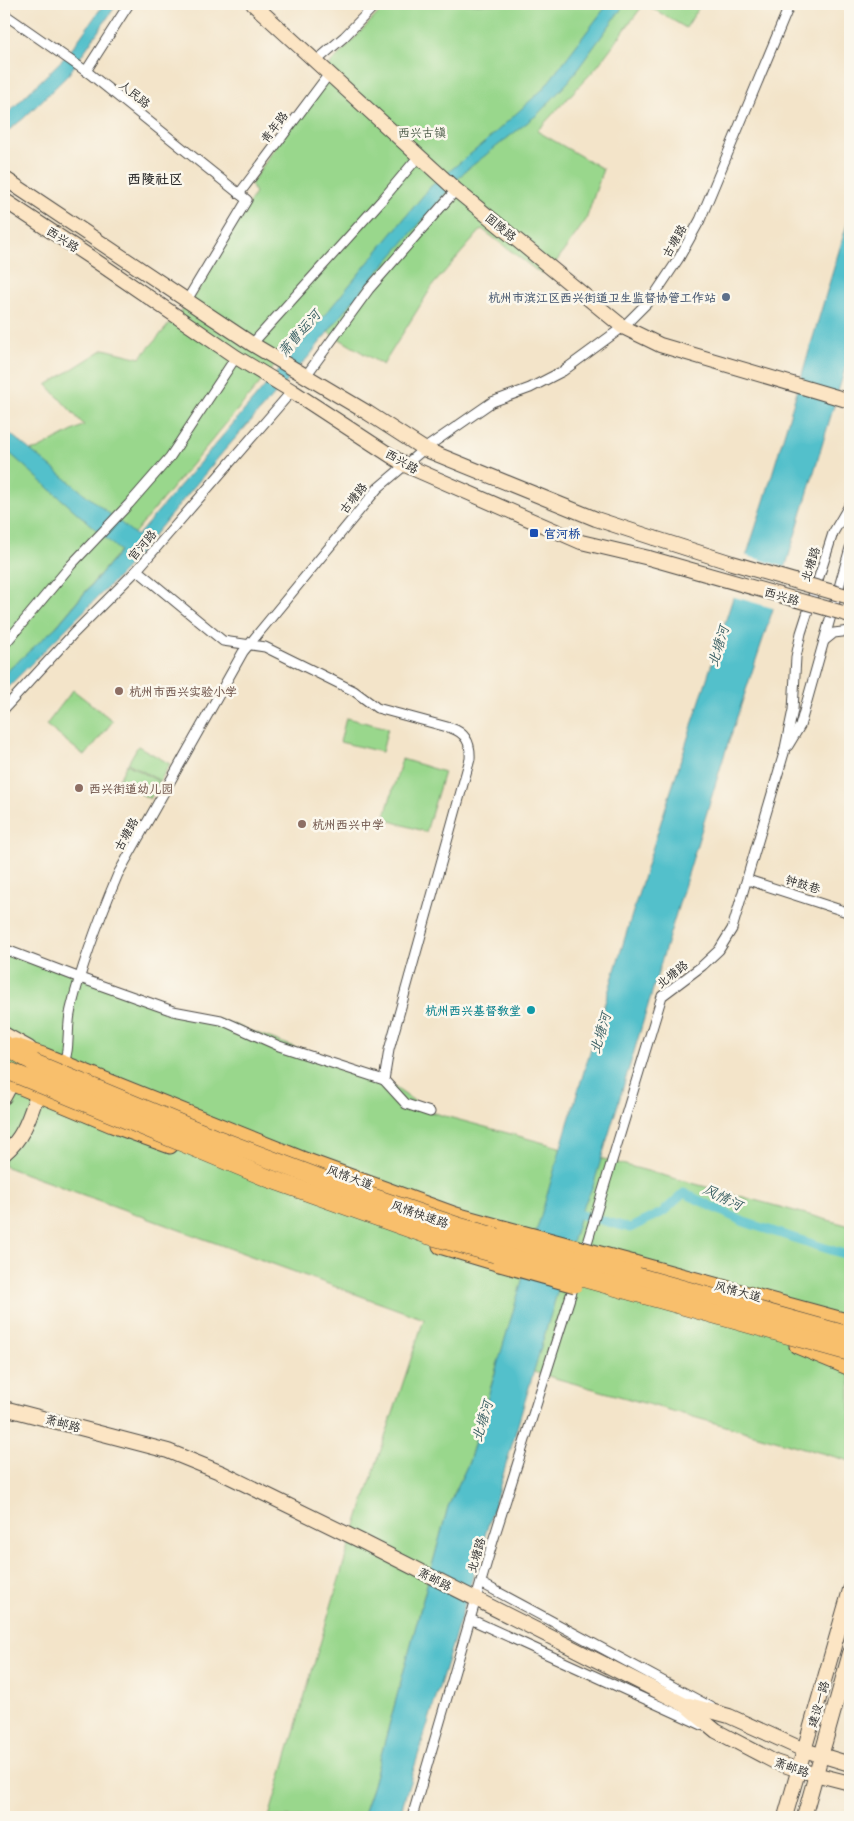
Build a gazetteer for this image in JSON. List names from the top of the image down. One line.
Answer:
{"streets":{"highway":["风情快速路"],"main road":["固陵路","西兴路","风情大道","萧邮路","建设一路"],"street":["人民路","青年路","古塘路","官河路","北塘路","钟鼓巷"]},"crossings":[["人民路","青年路"],["青年路","固陵路"],["青年路","西兴路"],["固陵路","古塘路"],["西兴路","古塘路"],["西兴路","官河路"],["古塘路","风情大道"],["北塘路","钟鼓巷"],["北塘路","萧邮路"],["风情大道","风情快速路"],["萧邮路","建设一路"]],"districts":["西陵社区"],"water":["萧曹运河","北塘河","风情河"],"parks":["西兴古镇"],"places":{"other":["杭州市滨江区西兴街道卫生监督协管工作站","杭州市西兴实验小学","西兴街道幼儿园","杭州西兴中学","杭州西兴基督教堂"],"transit":["官河桥"]}}
